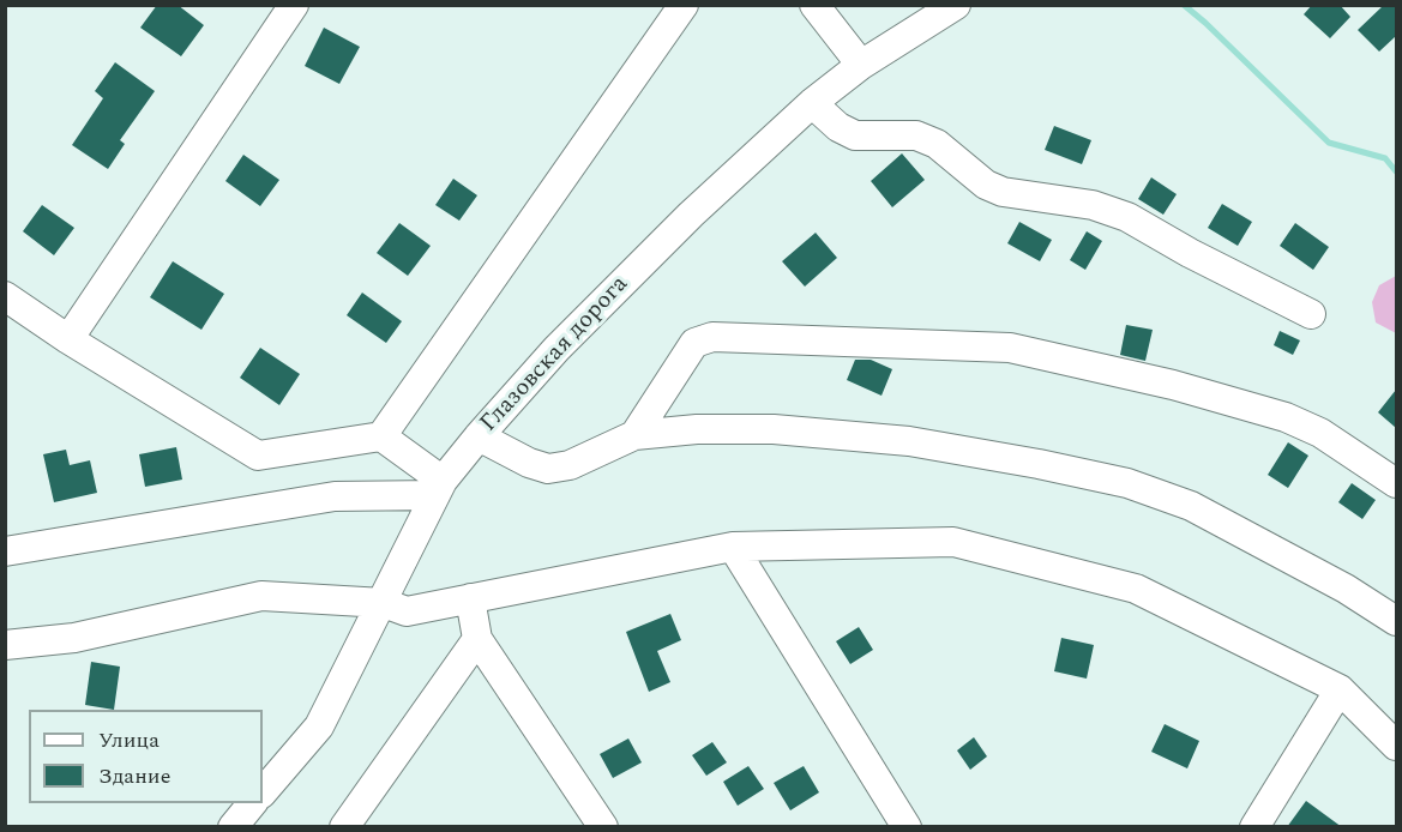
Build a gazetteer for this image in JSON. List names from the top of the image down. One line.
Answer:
{"streets":{"street":["Глазовская дорога"]},"legend":["Улица","Здание"]}
